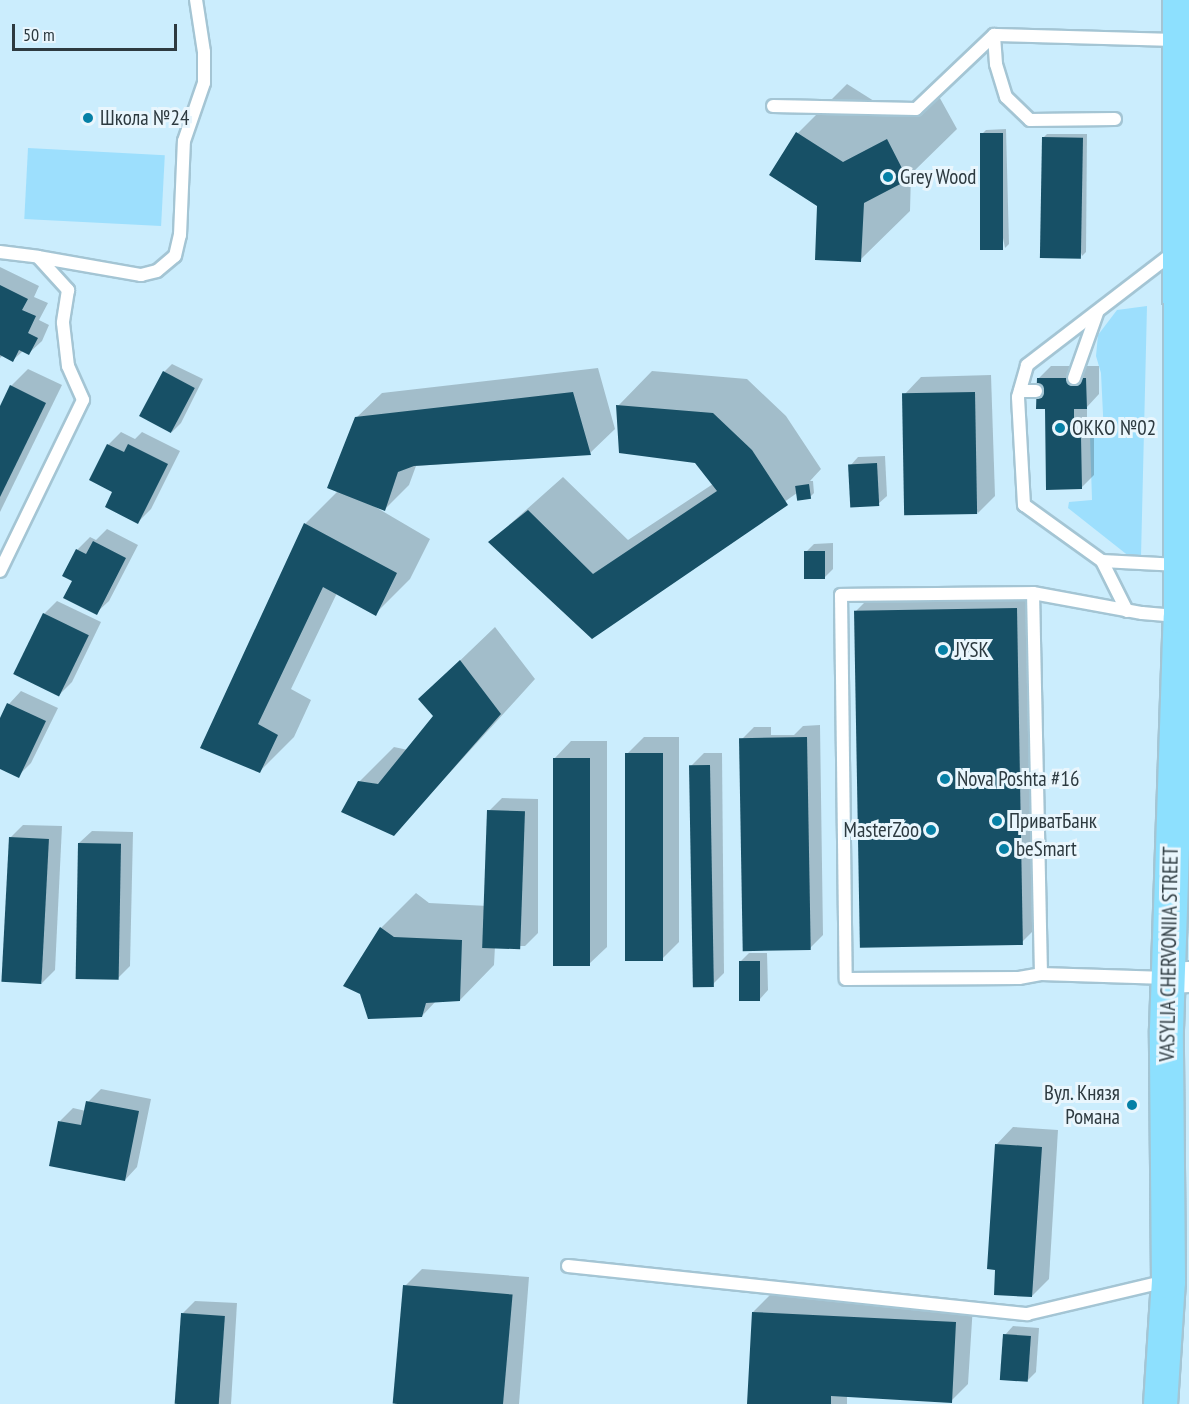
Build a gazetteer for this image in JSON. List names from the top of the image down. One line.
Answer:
{"streets":{"main road":["VASYLIA CHERVONIIA STREET"]},"places":["Школа №24","Grey Wood","ОККО №02","JYSK","Nova Poshta #16","ПриватБанк","MasterZoo","beSmart","Вул. Князя Романа"],"scale_bar":"50 m"}
